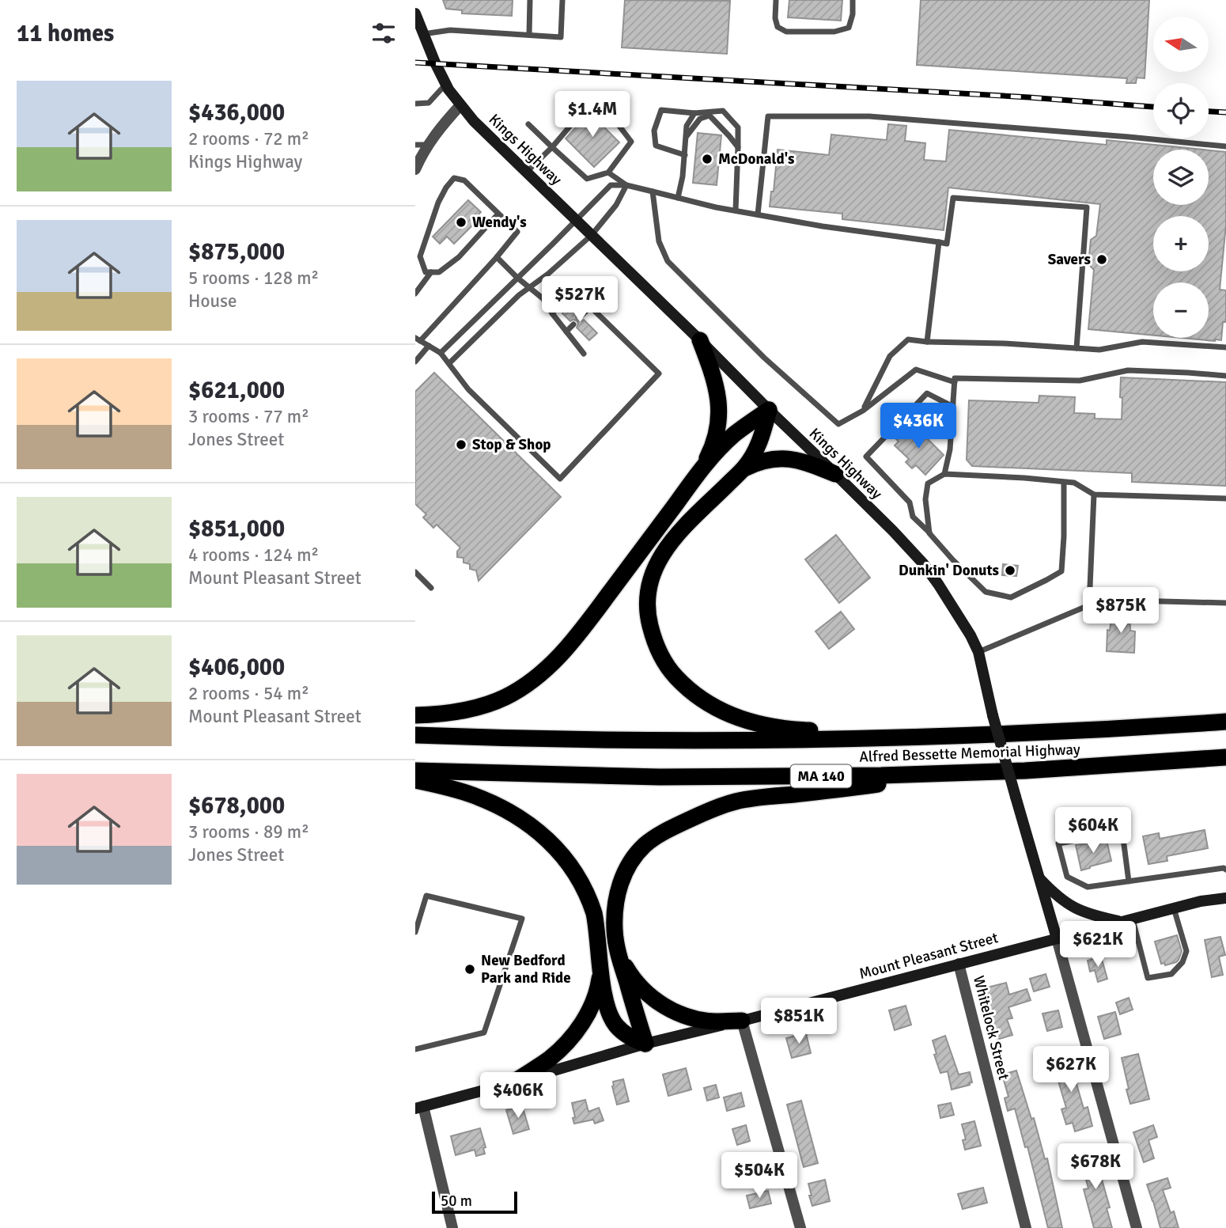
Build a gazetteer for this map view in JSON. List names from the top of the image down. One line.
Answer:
{"streets":{"highway":["Alfred Bessette Memorial Highway","MA 140"],"main road":["Kings Highway","Mount Pleasant Street"],"street":["Whitelock Street"]},"crossings":[["Kings Highway","Mount Pleasant Street"],["Mount Pleasant Street","Whitelock Street"]],"places":["McDonald's","Wendy's","Savers","Stop & Shop","Dunkin' Donuts","New Bedford Park and Ride"],"scale_bar":"50 m","north":"left","page":{"heading":"11 homes","map_buttons":["+","−"],"list":[{"name":"$436,000","note":"2 rooms · 72 m² · Kings Highway"},{"name":"$875,000","note":"5 rooms · 128 m² · House"},{"name":"$621,000","note":"3 rooms · 77 m² · Jones Street"},{"name":"$851,000","note":"4 rooms · 124 m² · Mount Pleasant Street"},{"name":"$406,000","note":"2 rooms · 54 m² · Mount Pleasant Street"},{"name":"$678,000","note":"3 rooms · 89 m² · Jones Street"}],"price":["$1.4M","$527K","$436K","$875K","$604K","$621K","$851K","$627K","$406K","$678K","$504K"],"scale":"50 m"}}
